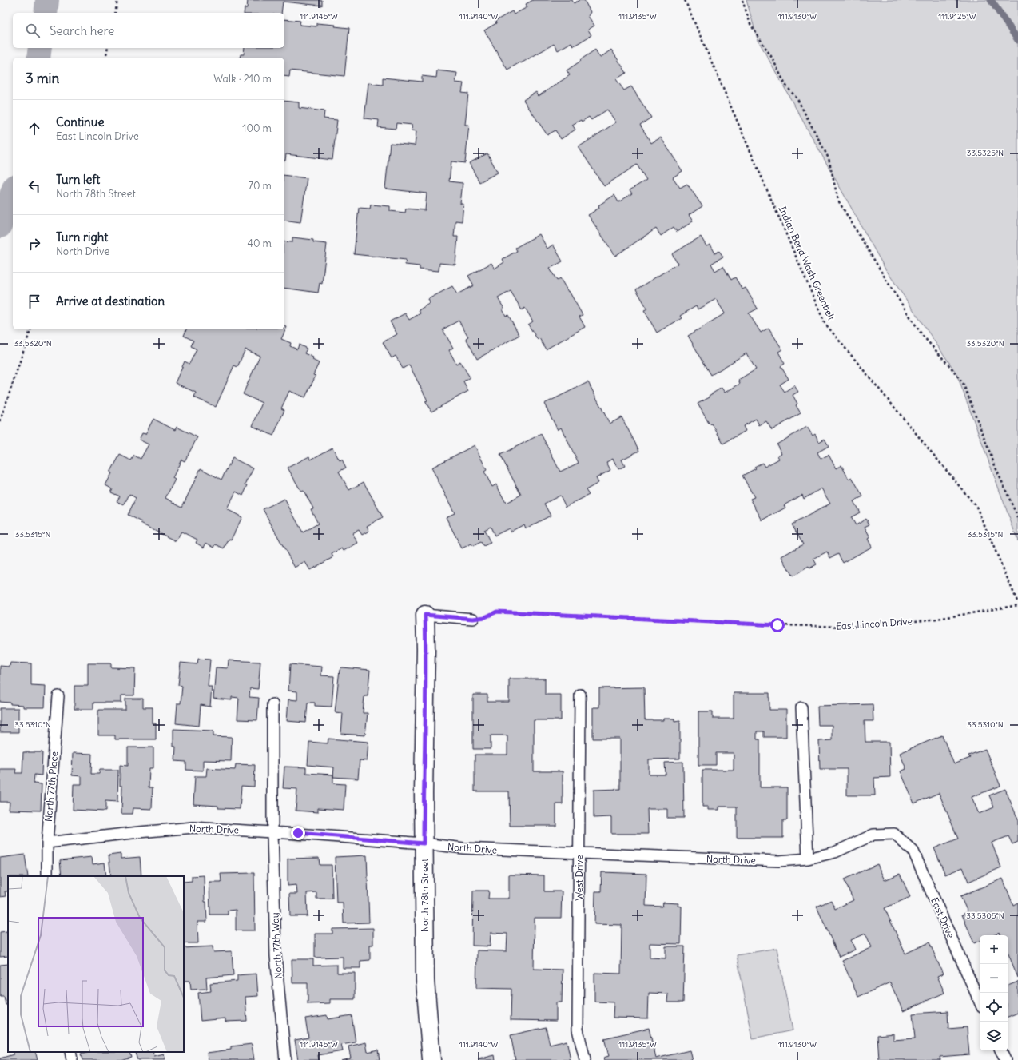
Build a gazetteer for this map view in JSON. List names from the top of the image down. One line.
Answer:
{"streets":{"street":["North 78th Street"],"lane":["North 77th Place","North Drive","West Drive","East Drive","North 77th Way"],"path":["Indian Bend Wash Greenbelt","East Lincoln Drive"]},"crossings":[["Indian Bend Wash Greenbelt","East Lincoln Drive"],["North 77th Place","North Drive"],["North Drive","West Drive"],["North Drive","North 78th Street"],["North Drive","East Drive"],["North Drive","North 77th Way"]],"page":{"search":"Search here","heading":["3 min","Walk · 210 m"],"list":[["Continue","East Lincoln Drive","100 m"],["Turn left","North 78th Street","70 m"],["Turn right","North Drive","40 m"],"Arrive at destination"],"map_buttons":["+","−"]},"coordinates":["111.9145°W","111.9140°W","111.9135°W","111.9130°W","111.9125°W","33.5325°N","33.5320°N","33.5315°N","33.5310°N","33.5305°N"]}
